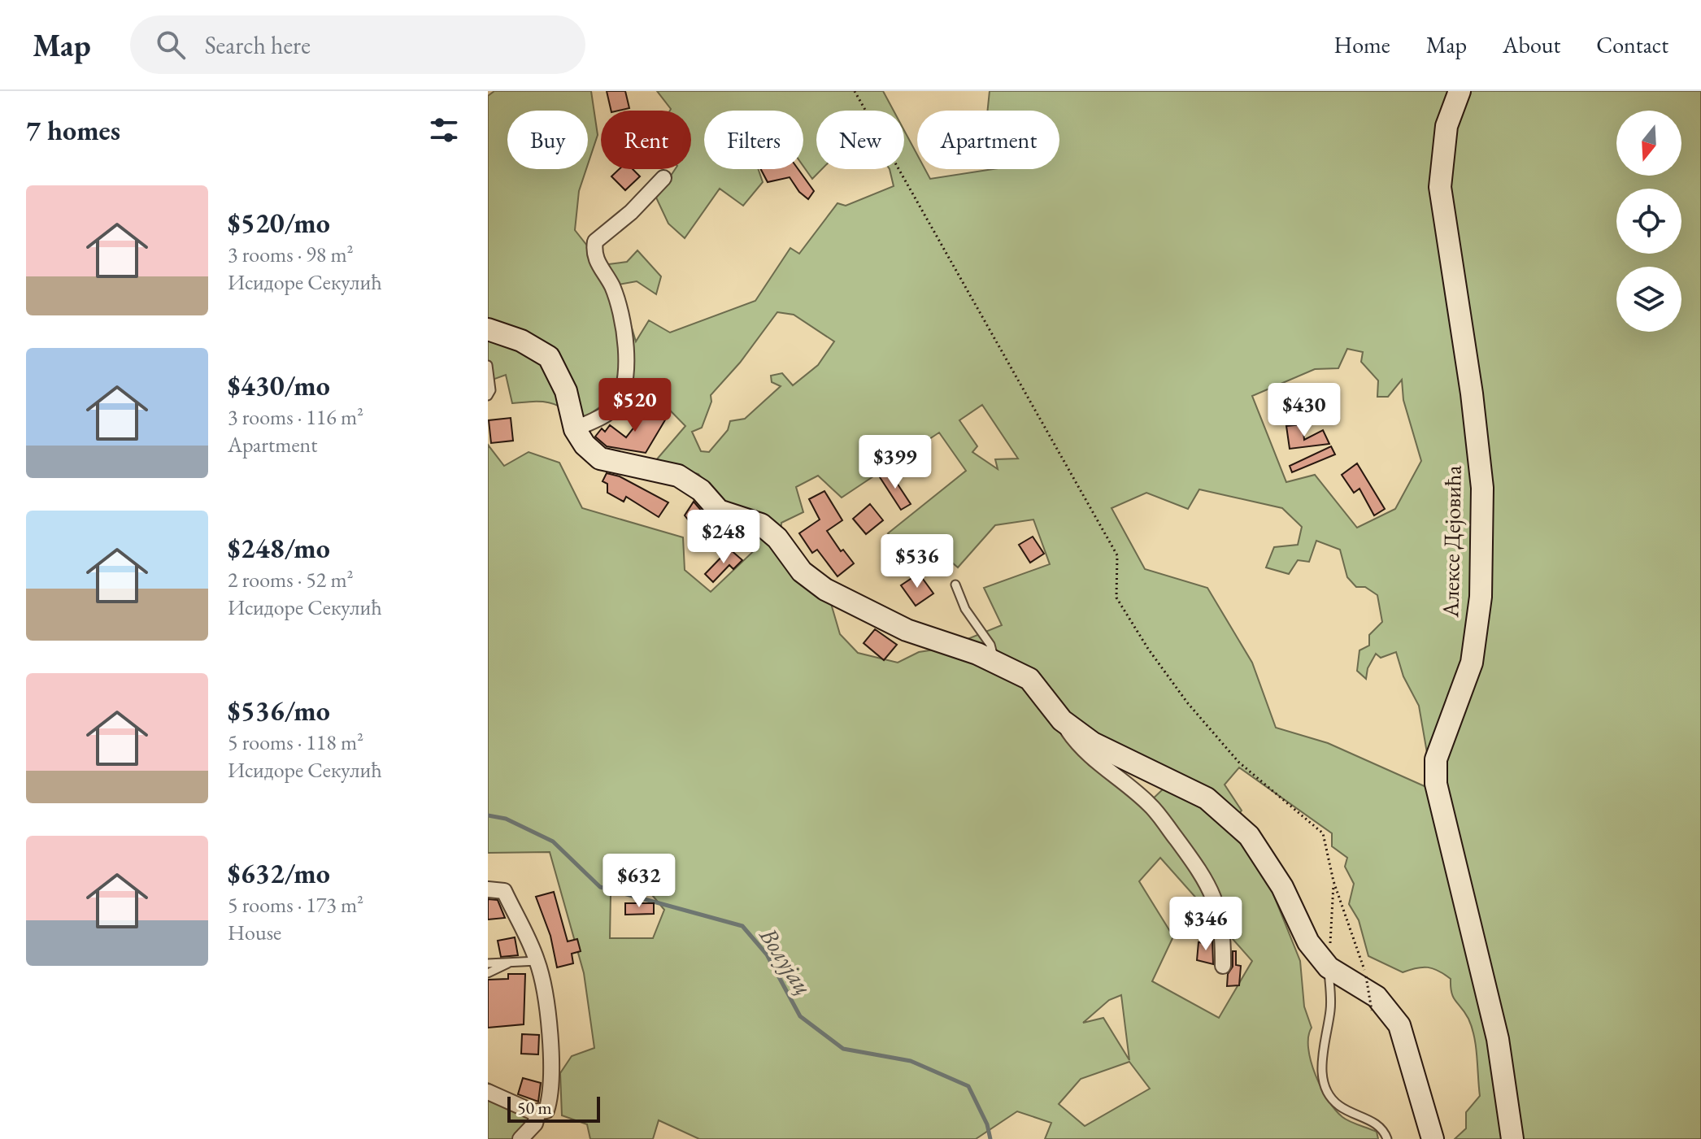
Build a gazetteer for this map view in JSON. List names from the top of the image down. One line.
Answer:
{"streets":{"street":["Алексе Дејовића"]},"water":["Волујац"],"scale_bar":"50 m","north":"bottom","page":{"header":"Map","search":"Search here","nav":["Home","Map","About","Contact"],"heading":"7 homes","chip":["Buy","Rent","Filters","New","Apartment"],"list":[{"name":"$520/mo","note":"3 rooms · 98 m² · Исидоре Секулић"},{"name":"$430/mo","note":"3 rooms · 116 m² · Apartment"},{"name":"$248/mo","note":"2 rooms · 52 m² · Исидоре Секулић"},{"name":"$536/mo","note":"5 rooms · 118 m² · Исидоре Секулић"},{"name":"$632/mo","note":"5 rooms · 173 m² · House"}],"price":["$520","$430","$399","$248","$536","$632","$346"],"scale":"50 m"}}
